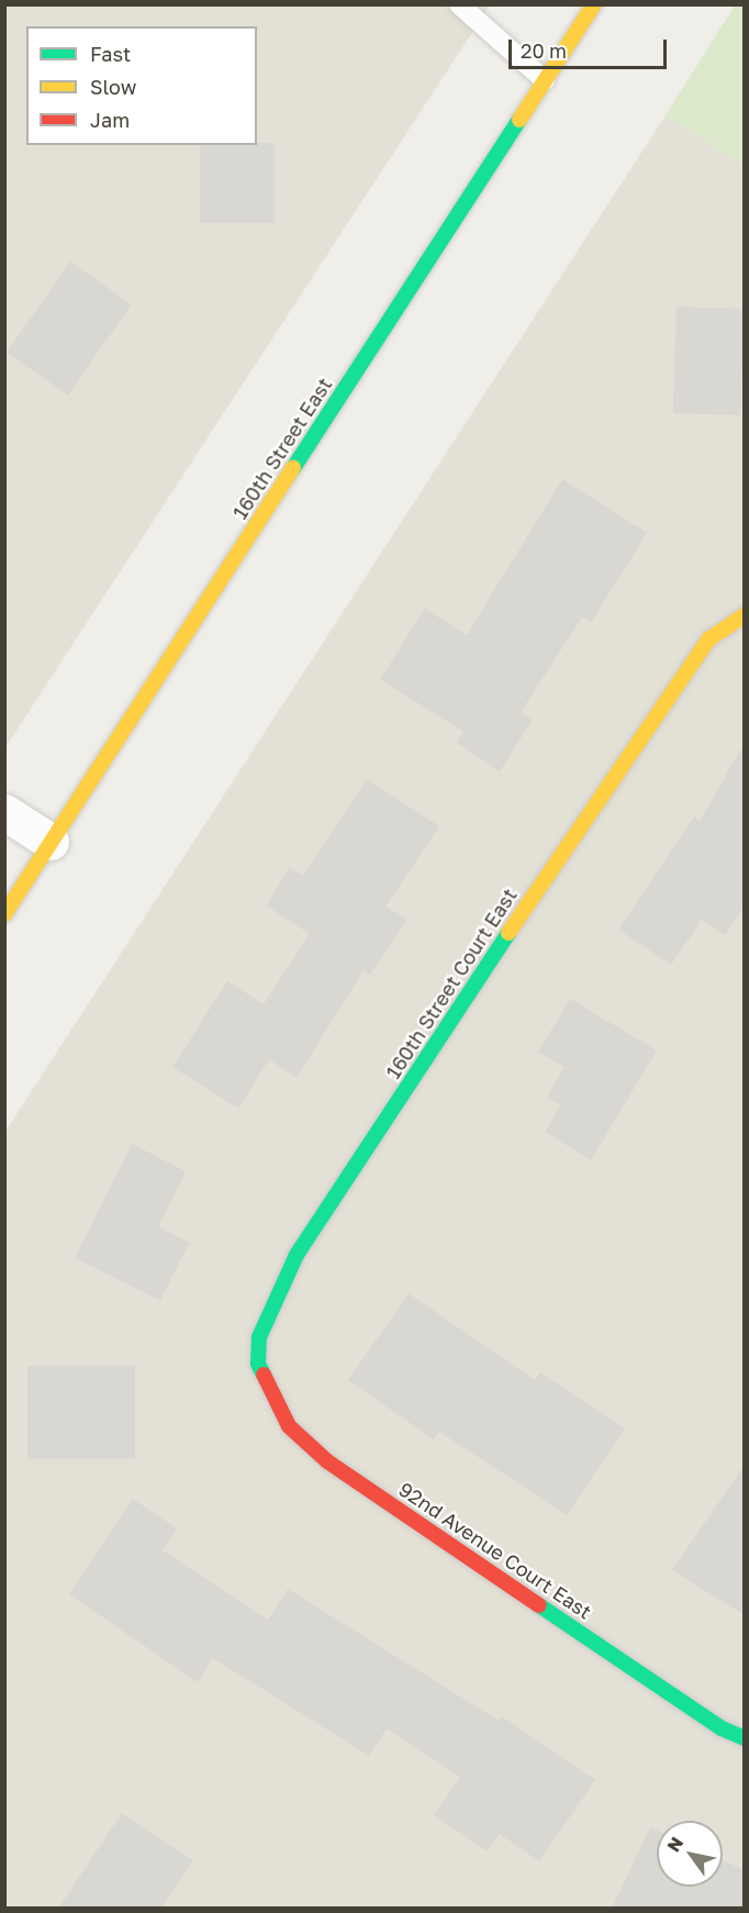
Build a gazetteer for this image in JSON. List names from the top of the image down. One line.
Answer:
{"streets":{"street":["160th Street East","160th Street Court East","92nd Avenue Court East"]},"crossings":[["160th Street Court East","92nd Avenue Court East"]],"legend":["Fast","Slow","Jam"],"scale_bar":"20 m","north":"top left"}
